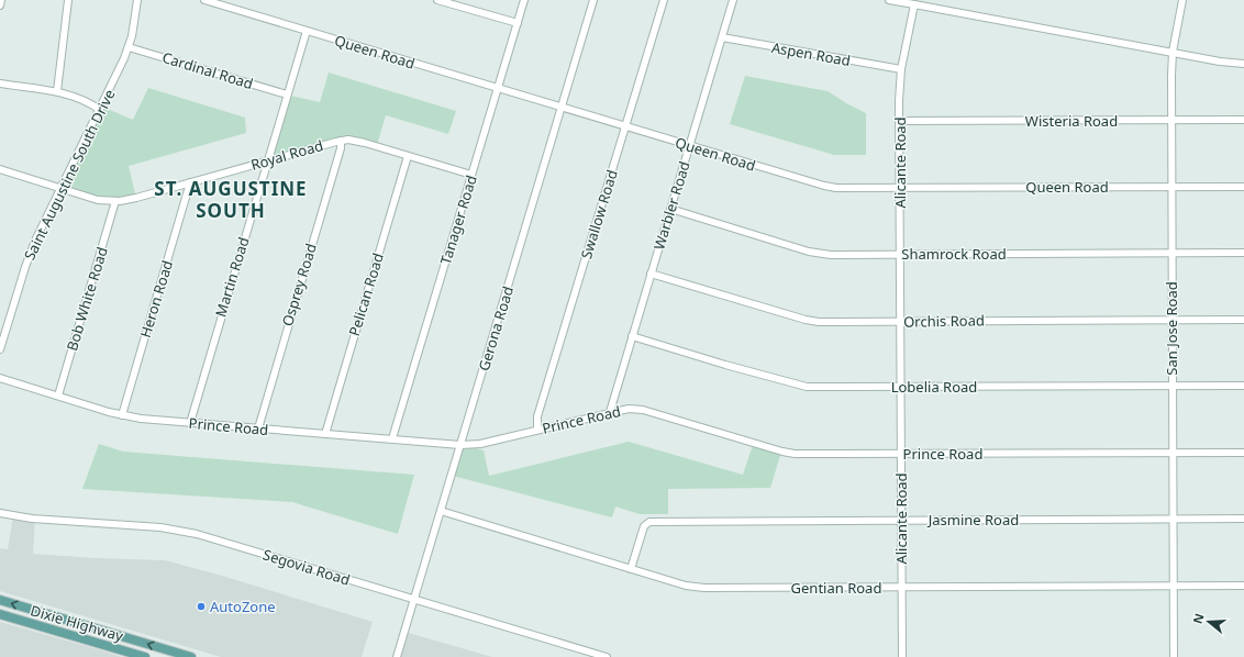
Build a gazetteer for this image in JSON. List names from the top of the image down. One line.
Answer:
{"streets":{"main road":["Dixie Highway"],"street":["Queen Road","Aspen Road","Cardinal Road","Wisteria Road","Royal Road","Alicante Road","Saint Augustine South Drive","Warbler Road","Swallow Road","Tanager Road","Shamrock Road","Martin Road","Osprey Road","Pelican Road","Bob White Road","Heron Road","Orchis Road","Gerona Road","San Jose Road","Lobelia Road","Prince Road","Jasmine Road","Segovia Road","Gentian Road"]},"crossings":[["Queen Road","Alicante Road"],["Queen Road","Warbler Road"],["Queen Road","Swallow Road"],["Queen Road","Tanager Road"],["Queen Road","Martin Road"],["Queen Road","Gerona Road"],["Queen Road","San Jose Road"],["Aspen Road","Alicante Road"],["Aspen Road","Warbler Road"],["Cardinal Road","Saint Augustine South Drive"],["Cardinal Road","Martin Road"],["Wisteria Road","Alicante Road"],["Wisteria Road","San Jose Road"],["Royal Road","Saint Augustine South Drive"],["Royal Road","Tanager Road"],["Royal Road","Martin Road"],["Royal Road","Osprey Road"],["Royal Road","Pelican Road"],["Royal Road","Bob White Road"],["Royal Road","Heron Road"],["Alicante Road","Shamrock Road"],["Alicante Road","Orchis Road"],["Alicante Road","Lobelia Road"],["Alicante Road","Prince Road"],["Alicante Road","Jasmine Road"],["Alicante Road","Gentian Road"],["Warbler Road","Shamrock Road"],["Warbler Road","Orchis Road"],["Warbler Road","Lobelia Road"],["Warbler Road","Prince Road"],["Swallow Road","Prince Road"],["Tanager Road","Prince Road"],["Shamrock Road","San Jose Road"],["Martin Road","Prince Road"],["Osprey Road","Prince Road"],["Pelican Road","Prince Road"],["Bob White Road","Prince Road"],["Heron Road","Prince Road"],["Orchis Road","San Jose Road"],["Gerona Road","Prince Road"],["Gerona Road","Segovia Road"],["Gerona Road","Gentian Road"],["San Jose Road","Lobelia Road"],["San Jose Road","Prince Road"],["San Jose Road","Jasmine Road"],["San Jose Road","Gentian Road"],["Jasmine Road","Gentian Road"]],"districts":["ST. AUGUSTINE SOUTH"],"places":["AutoZone"],"north":"left"}
